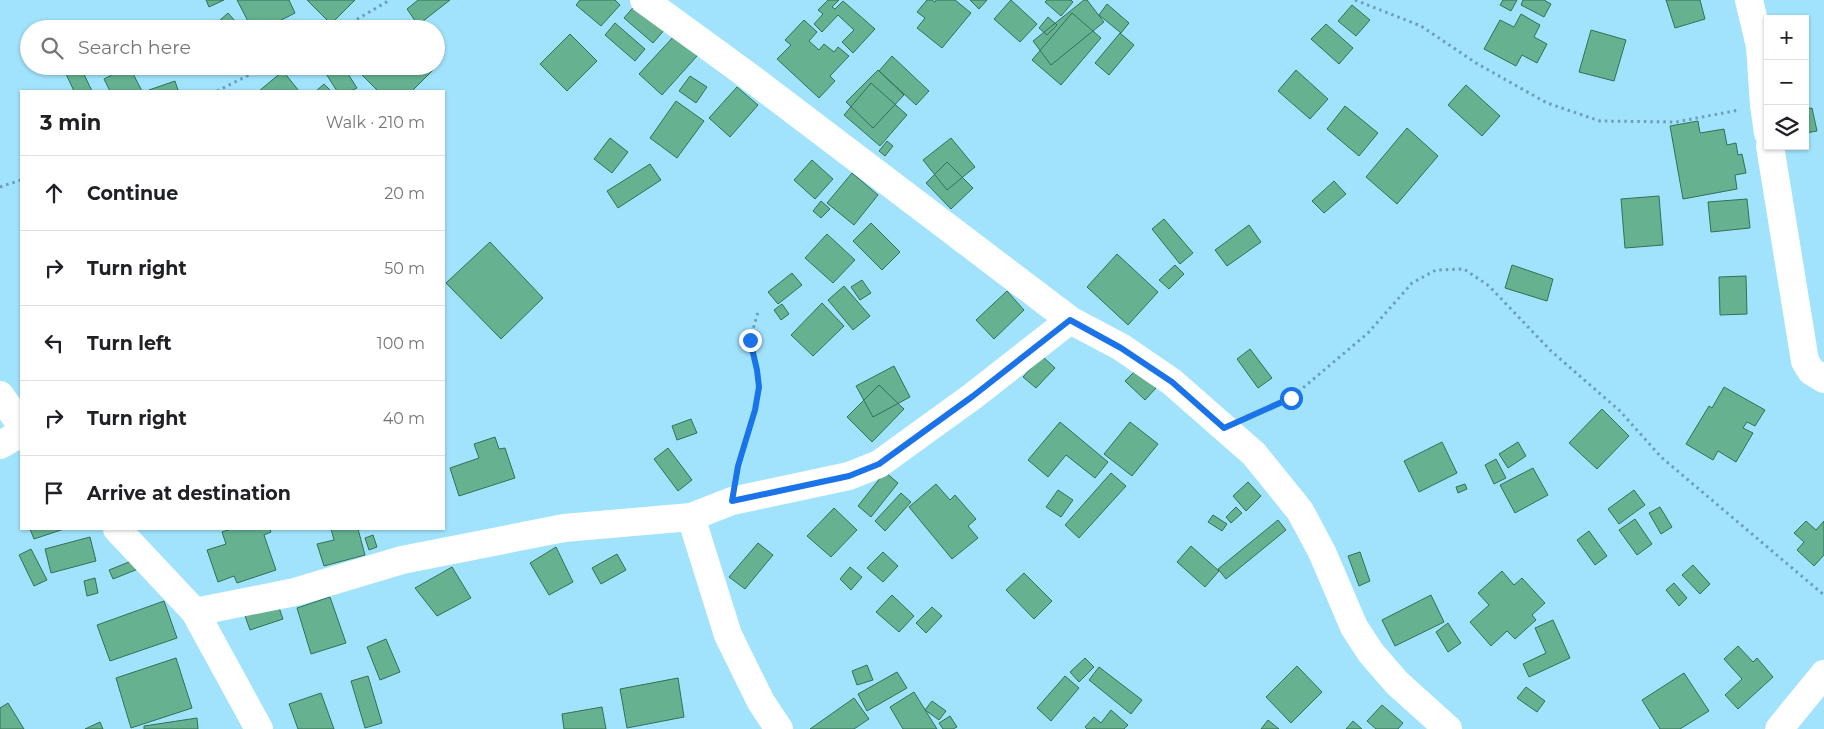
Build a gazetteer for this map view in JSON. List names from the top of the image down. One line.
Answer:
{"page":{"map_buttons":["+","−"],"search":"Search here","heading":["3 min","Walk · 210 m"],"list":[["Continue","20 m"],["Turn right","50 m"],["Turn left","100 m"],["Turn right","40 m"],"Arrive at destination"]}}
